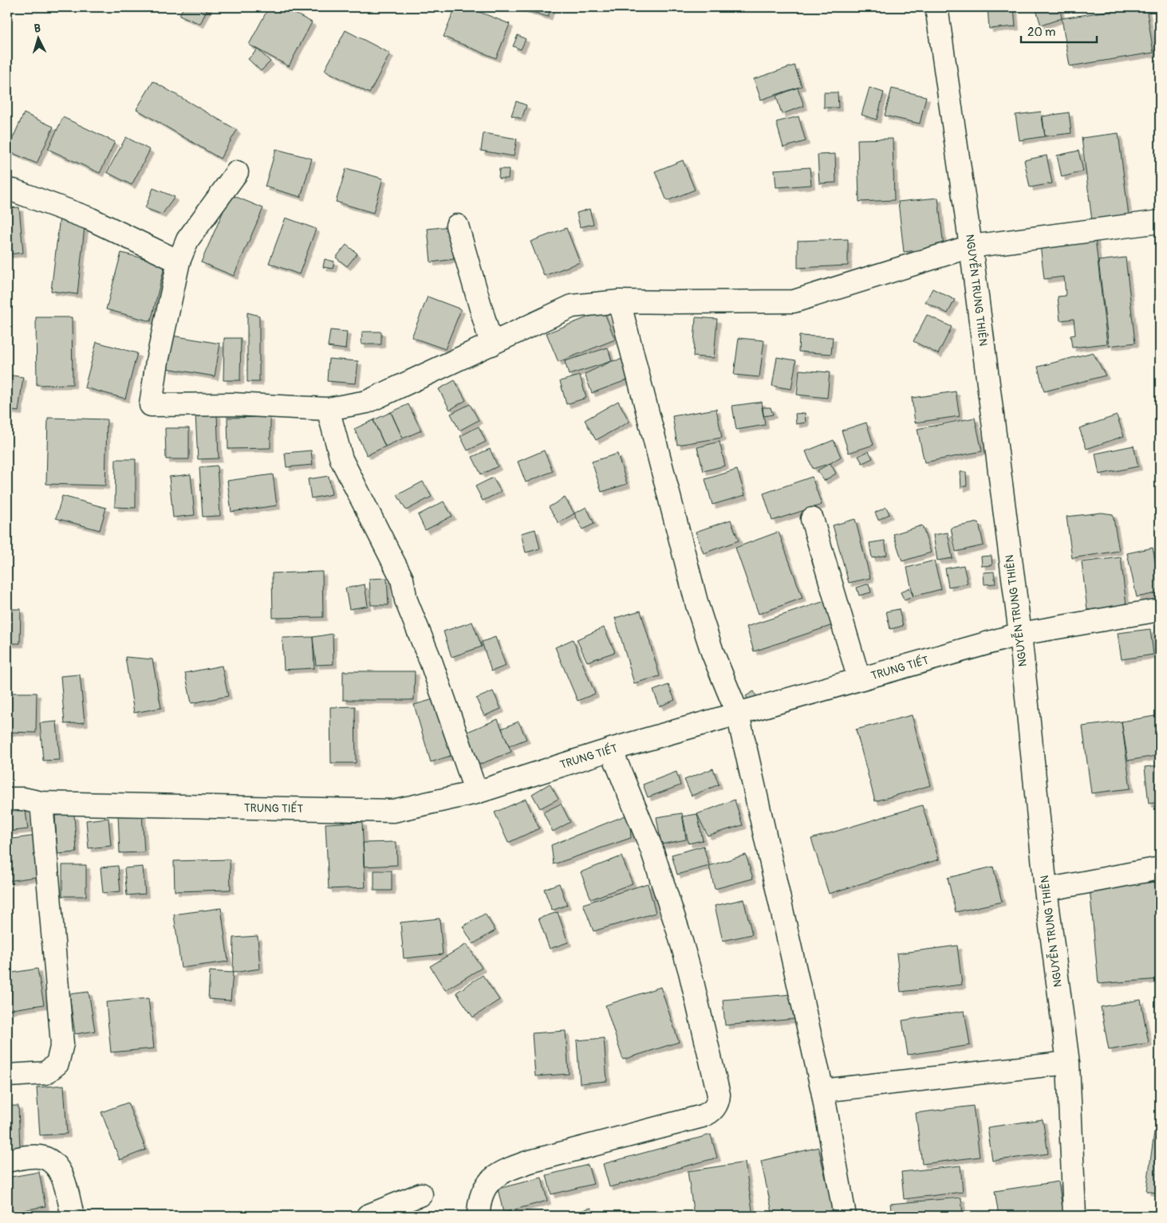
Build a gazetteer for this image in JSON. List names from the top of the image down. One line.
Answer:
{"streets":{"street":["NGUYỄN TRUNG THIÊN","TRUNG TIẾT"]},"crossings":[["NGUYỄN TRUNG THIÊN","TRUNG TIẾT"]],"scale_bar":"20 m","north":"top"}
